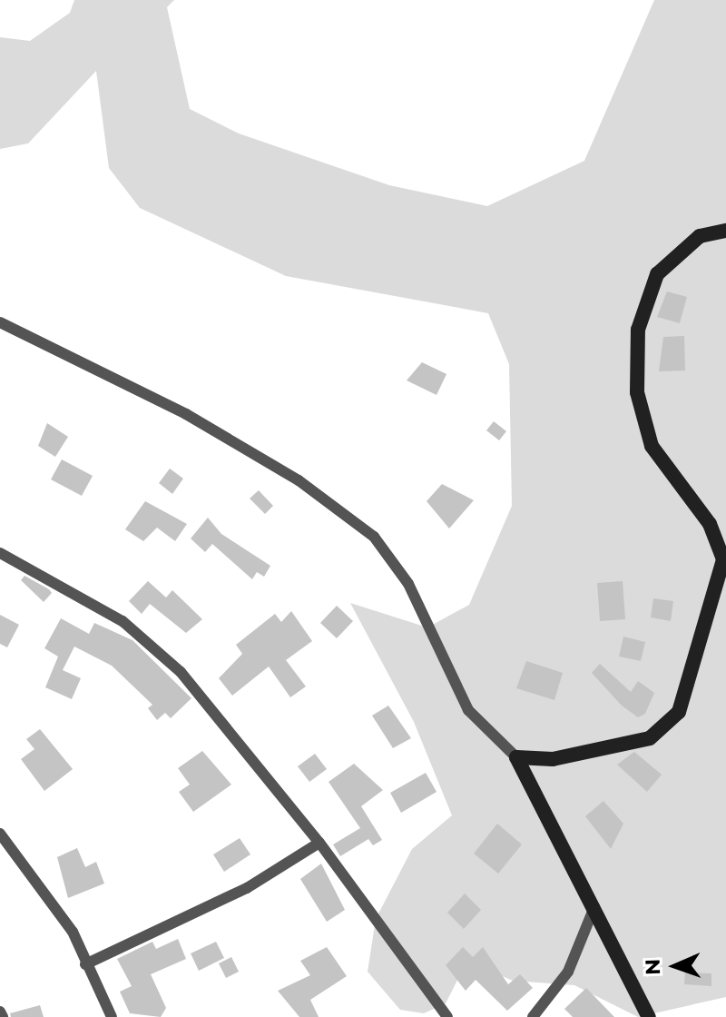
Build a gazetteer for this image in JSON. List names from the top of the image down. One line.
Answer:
{"north":"left"}
